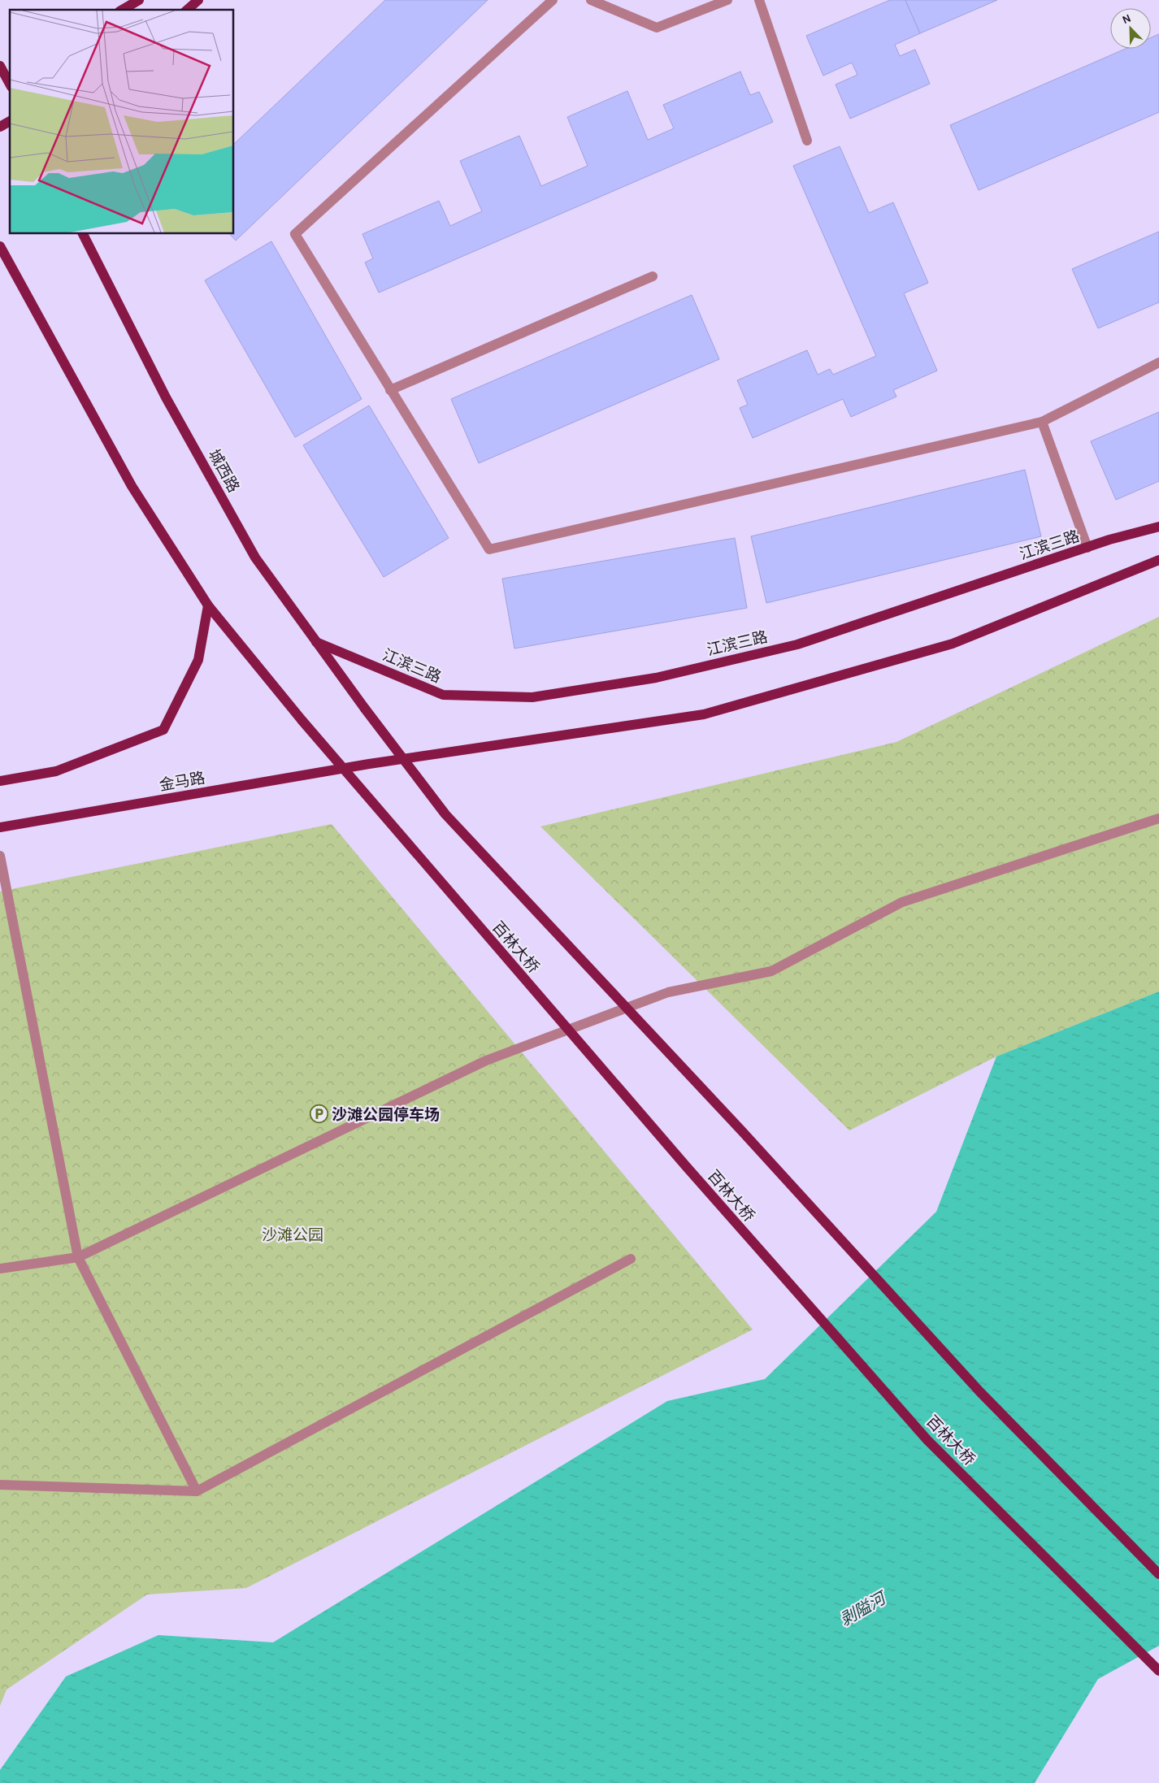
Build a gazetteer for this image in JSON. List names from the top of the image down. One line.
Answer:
{"streets":{"main road":["城西路","江滨三路","金马路","百林大桥"]},"crossings":[["城西路","江滨三路"]],"water":["剥隘河"],"parks":["沙滩公园"],"places":{"parking":["沙滩公园停车场"]},"north":"top left"}
